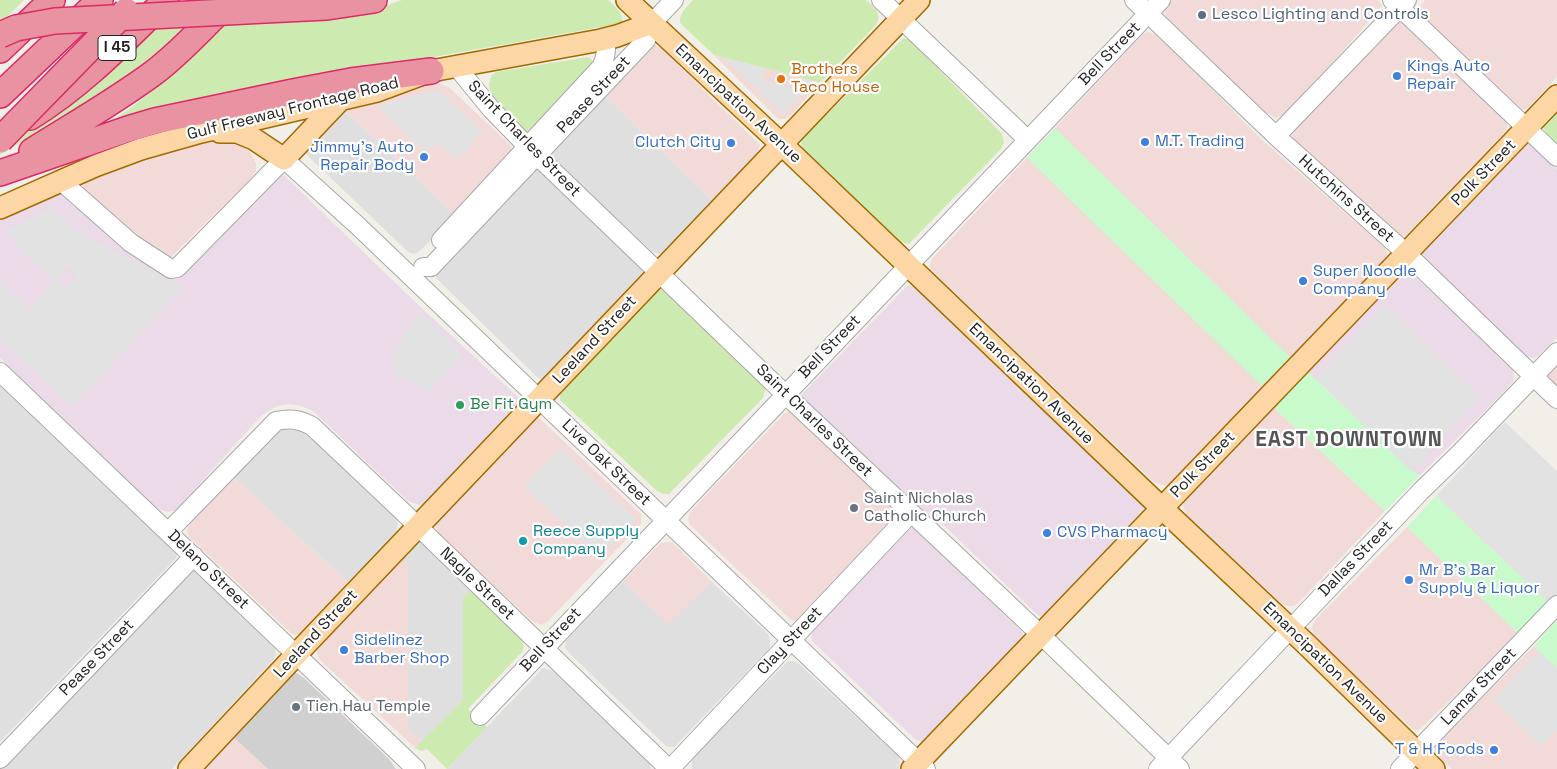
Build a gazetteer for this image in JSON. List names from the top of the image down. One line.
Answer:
{"streets":{"highway":["I 45"],"main road":["Emancipation Avenue","Gulf Freeway Frontage Road","Polk Street","Leeland Street"],"street":["Bell Street","Pease Street","Saint Charles Street","Hutchins Street","Live Oak Street","Dallas Street","Delano Street","Nagle Street","Clay Street","Lamar Street"]},"crossings":[["Bell Street","Emancipation Avenue"],["Bell Street","Saint Charles Street"],["Bell Street","Hutchins Street"],["Bell Street","Live Oak Street"],["Bell Street","Nagle Street"],["Pease Street","Emancipation Avenue"],["Pease Street","Gulf Freeway Frontage Road"],["Pease Street","Saint Charles Street"],["Pease Street","Live Oak Street"],["Pease Street","Delano Street"],["Emancipation Avenue","Gulf Freeway Frontage Road"],["Emancipation Avenue","Polk Street"],["Emancipation Avenue","Leeland Street"],["Emancipation Avenue","Dallas Street"],["Emancipation Avenue","Lamar Street"],["Gulf Freeway Frontage Road","Saint Charles Street"],["Saint Charles Street","Polk Street"],["Saint Charles Street","Leeland Street"],["Saint Charles Street","Dallas Street"],["Saint Charles Street","Clay Street"],["Polk Street","Hutchins Street"],["Polk Street","Live Oak Street"],["Hutchins Street","Dallas Street"],["Leeland Street","Live Oak Street"],["Leeland Street","Delano Street"],["Leeland Street","Nagle Street"],["Live Oak Street","Clay Street"],["Delano Street","Nagle Street"],["Nagle Street","Clay Street"]],"districts":["EAST DOWNTOWN"],"places":["Lesco Lighting and Controls","Kings Auto Repair","Brothers Taco House","M.T. Trading","Clutch City","Jimmy's Auto Repair Body","Super Noodle Company","Be Fit Gym","Saint Nicholas Catholic Church","CVS Pharmacy","Reece Supply Company","Mr B's Bar Supply & Liquor","Sidelinez Barber Shop","Tien Hau Temple","T & H Foods"]}
